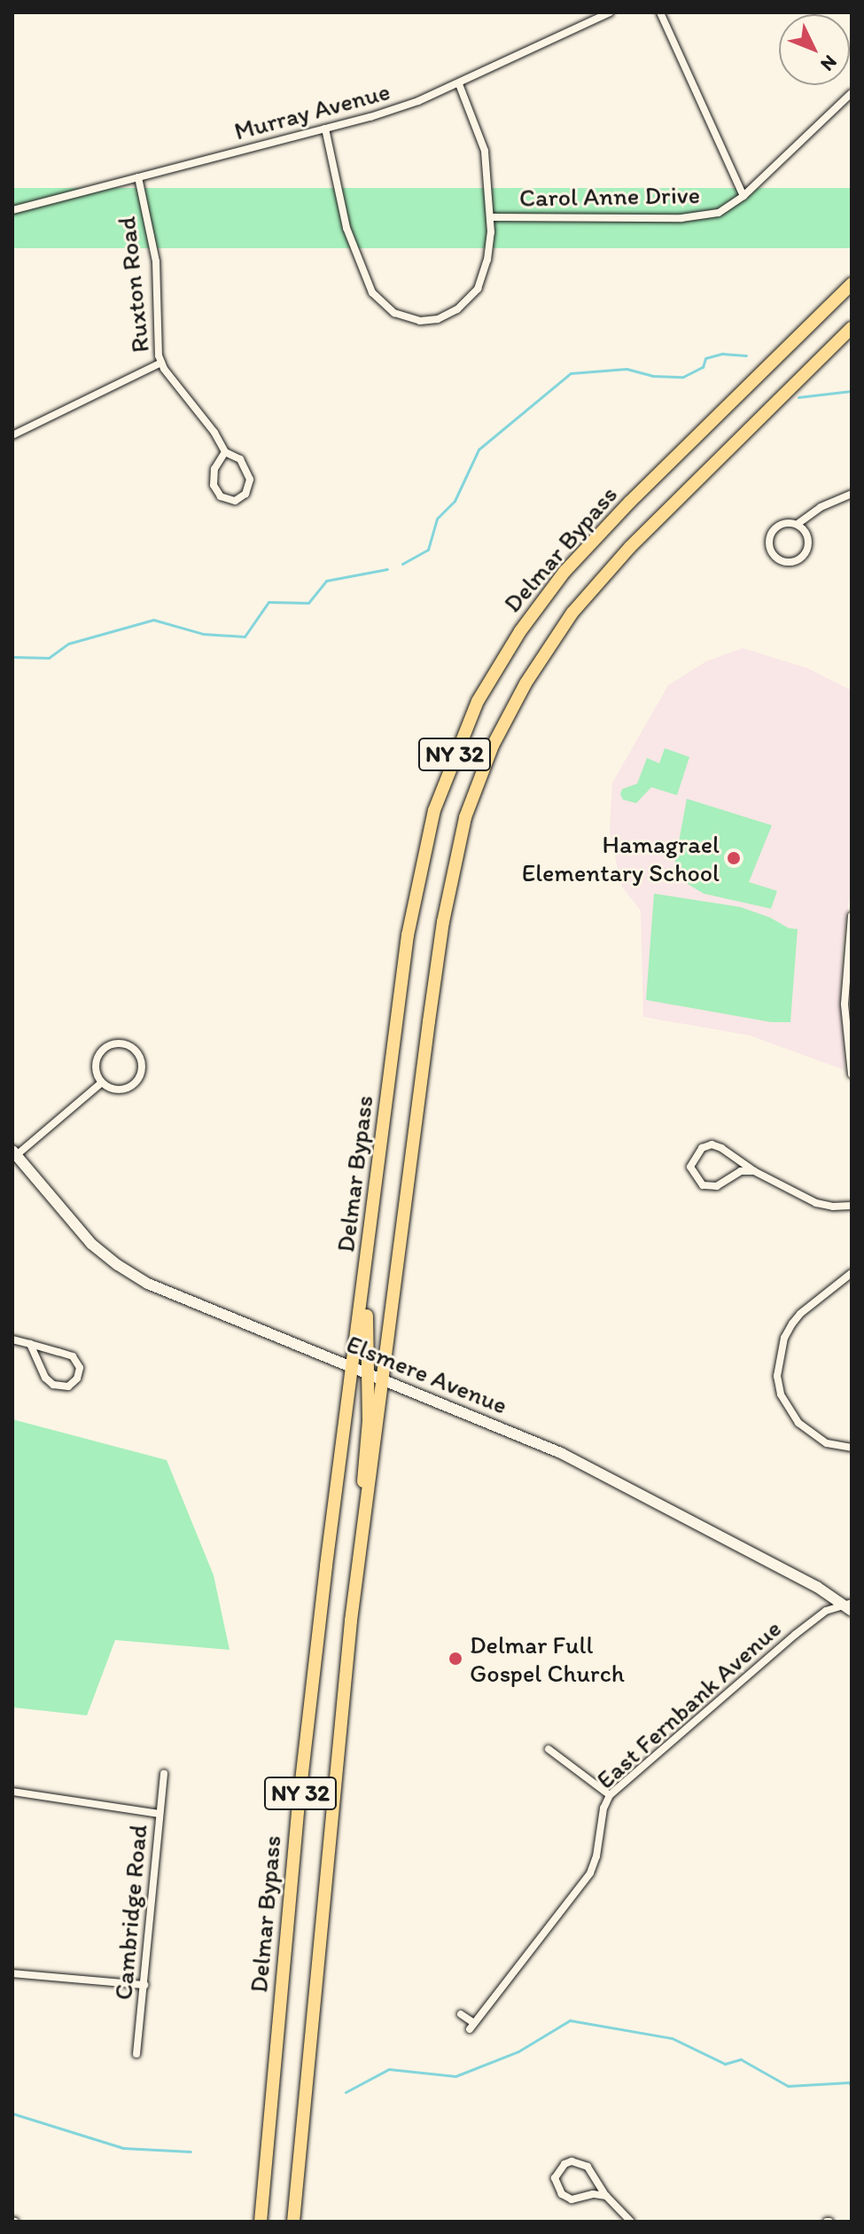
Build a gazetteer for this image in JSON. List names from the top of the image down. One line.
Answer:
{"streets":{"main road":["Delmar Bypass","NY 32","Elsmere Avenue"],"street":["Murray Avenue","Carol Anne Drive","Ruxton Road","East Fernbank Avenue","Cambridge Road"]},"crossings":[["Murray Avenue","Ruxton Road"],["Delmar Bypass","Elsmere Avenue"],["Elsmere Avenue","East Fernbank Avenue"]],"places":["Hamagrael Elementary School","Delmar Full Gospel Church"],"north":"bottom right"}
